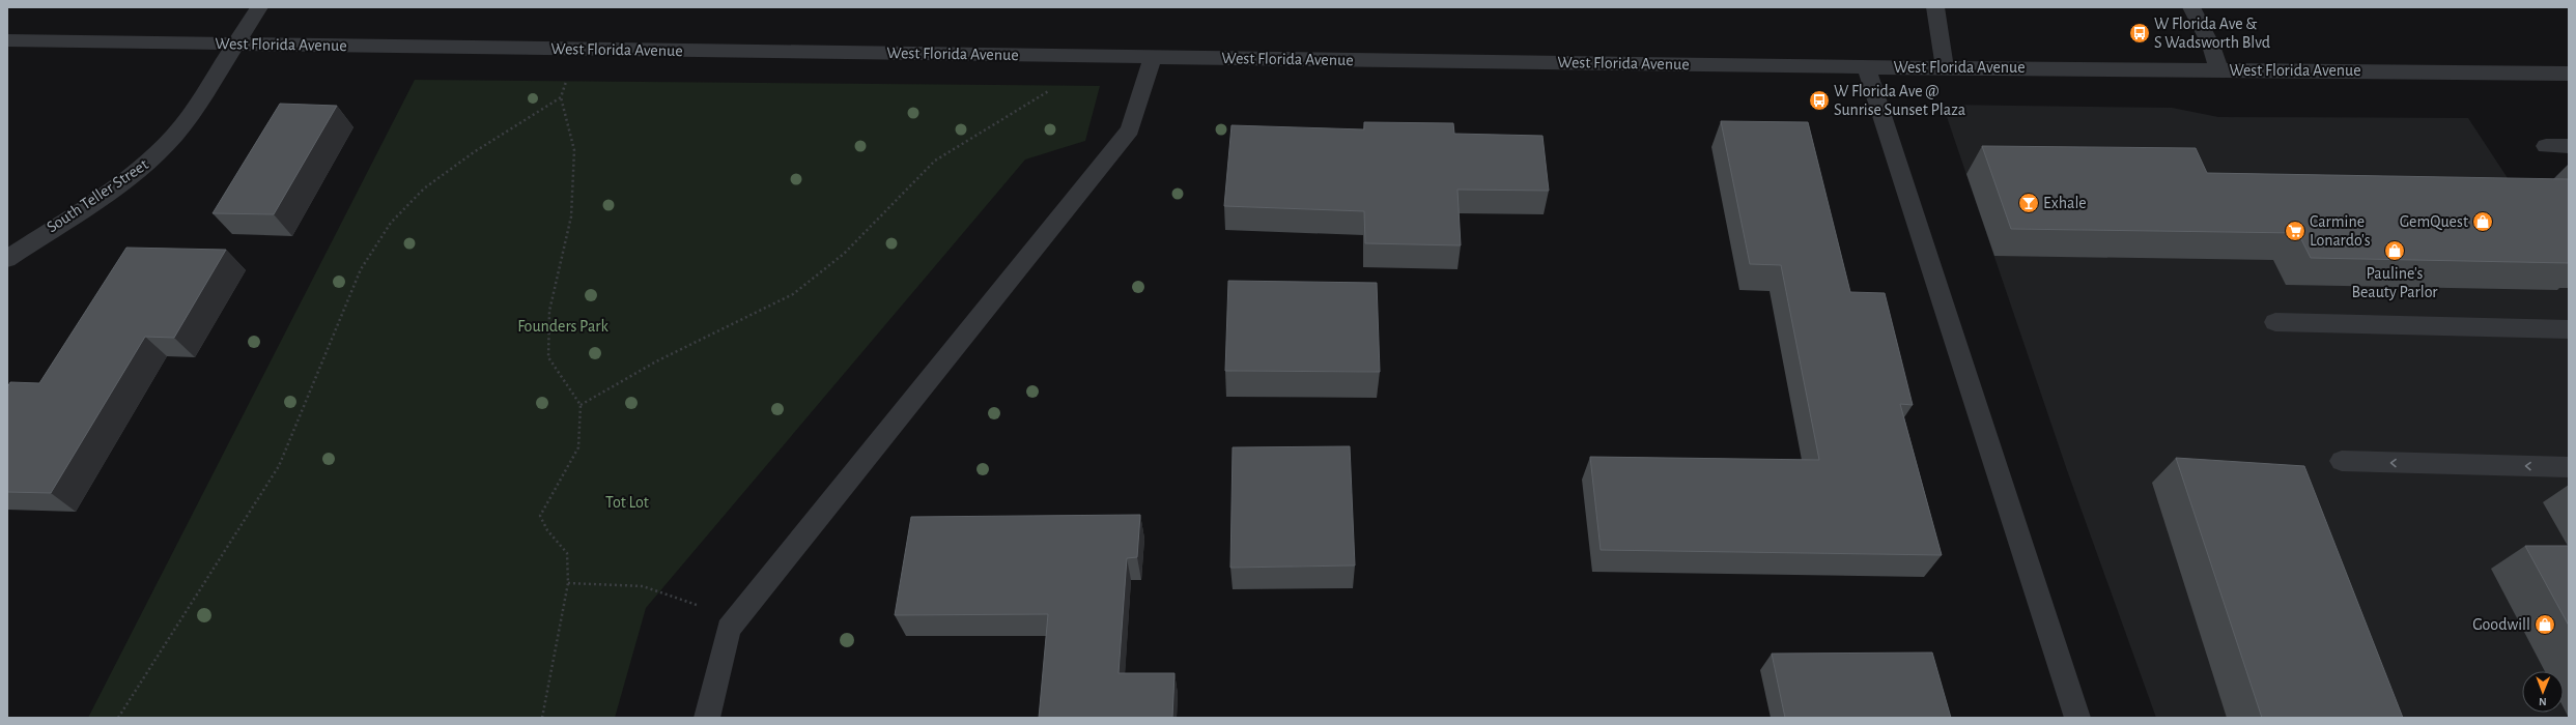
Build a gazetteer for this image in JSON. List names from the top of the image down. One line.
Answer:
{"streets":{"street":["West Florida Avenue","South Teller Street"]},"crossings":[["West Florida Avenue","South Teller Street"]],"parks":["Founders Park","Tot Lot"],"places":{"bus stop":["W Florida Ave & S Wadsworth Blvd","W Florida Ave @ Sunrise Sunset Plaza"],"bar":["Exhale"],"shop":["GemQuest","Pauline's Beauty Parlor","Goodwill"],"supermarket":["Carmine Lonardo's"]},"north":"bottom"}
